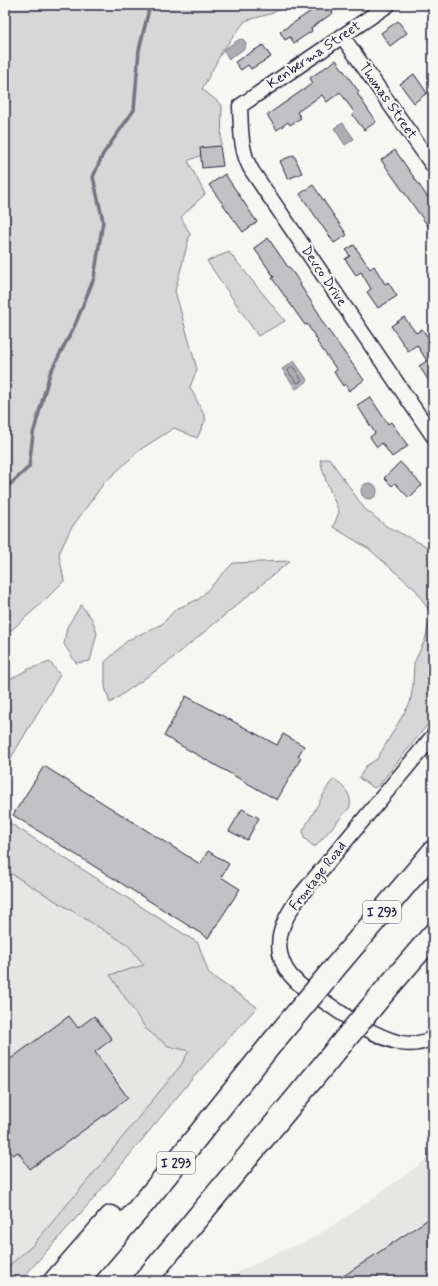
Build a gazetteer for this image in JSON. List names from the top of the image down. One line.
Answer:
{"streets":{"highway":["I 293"],"street":["Kenberma Street","Thomas Street","Devco Drive","Frontage Road"]},"crossings":[["Kenberma Street","Thomas Street"],["Kenberma Street","Devco Drive"]]}
